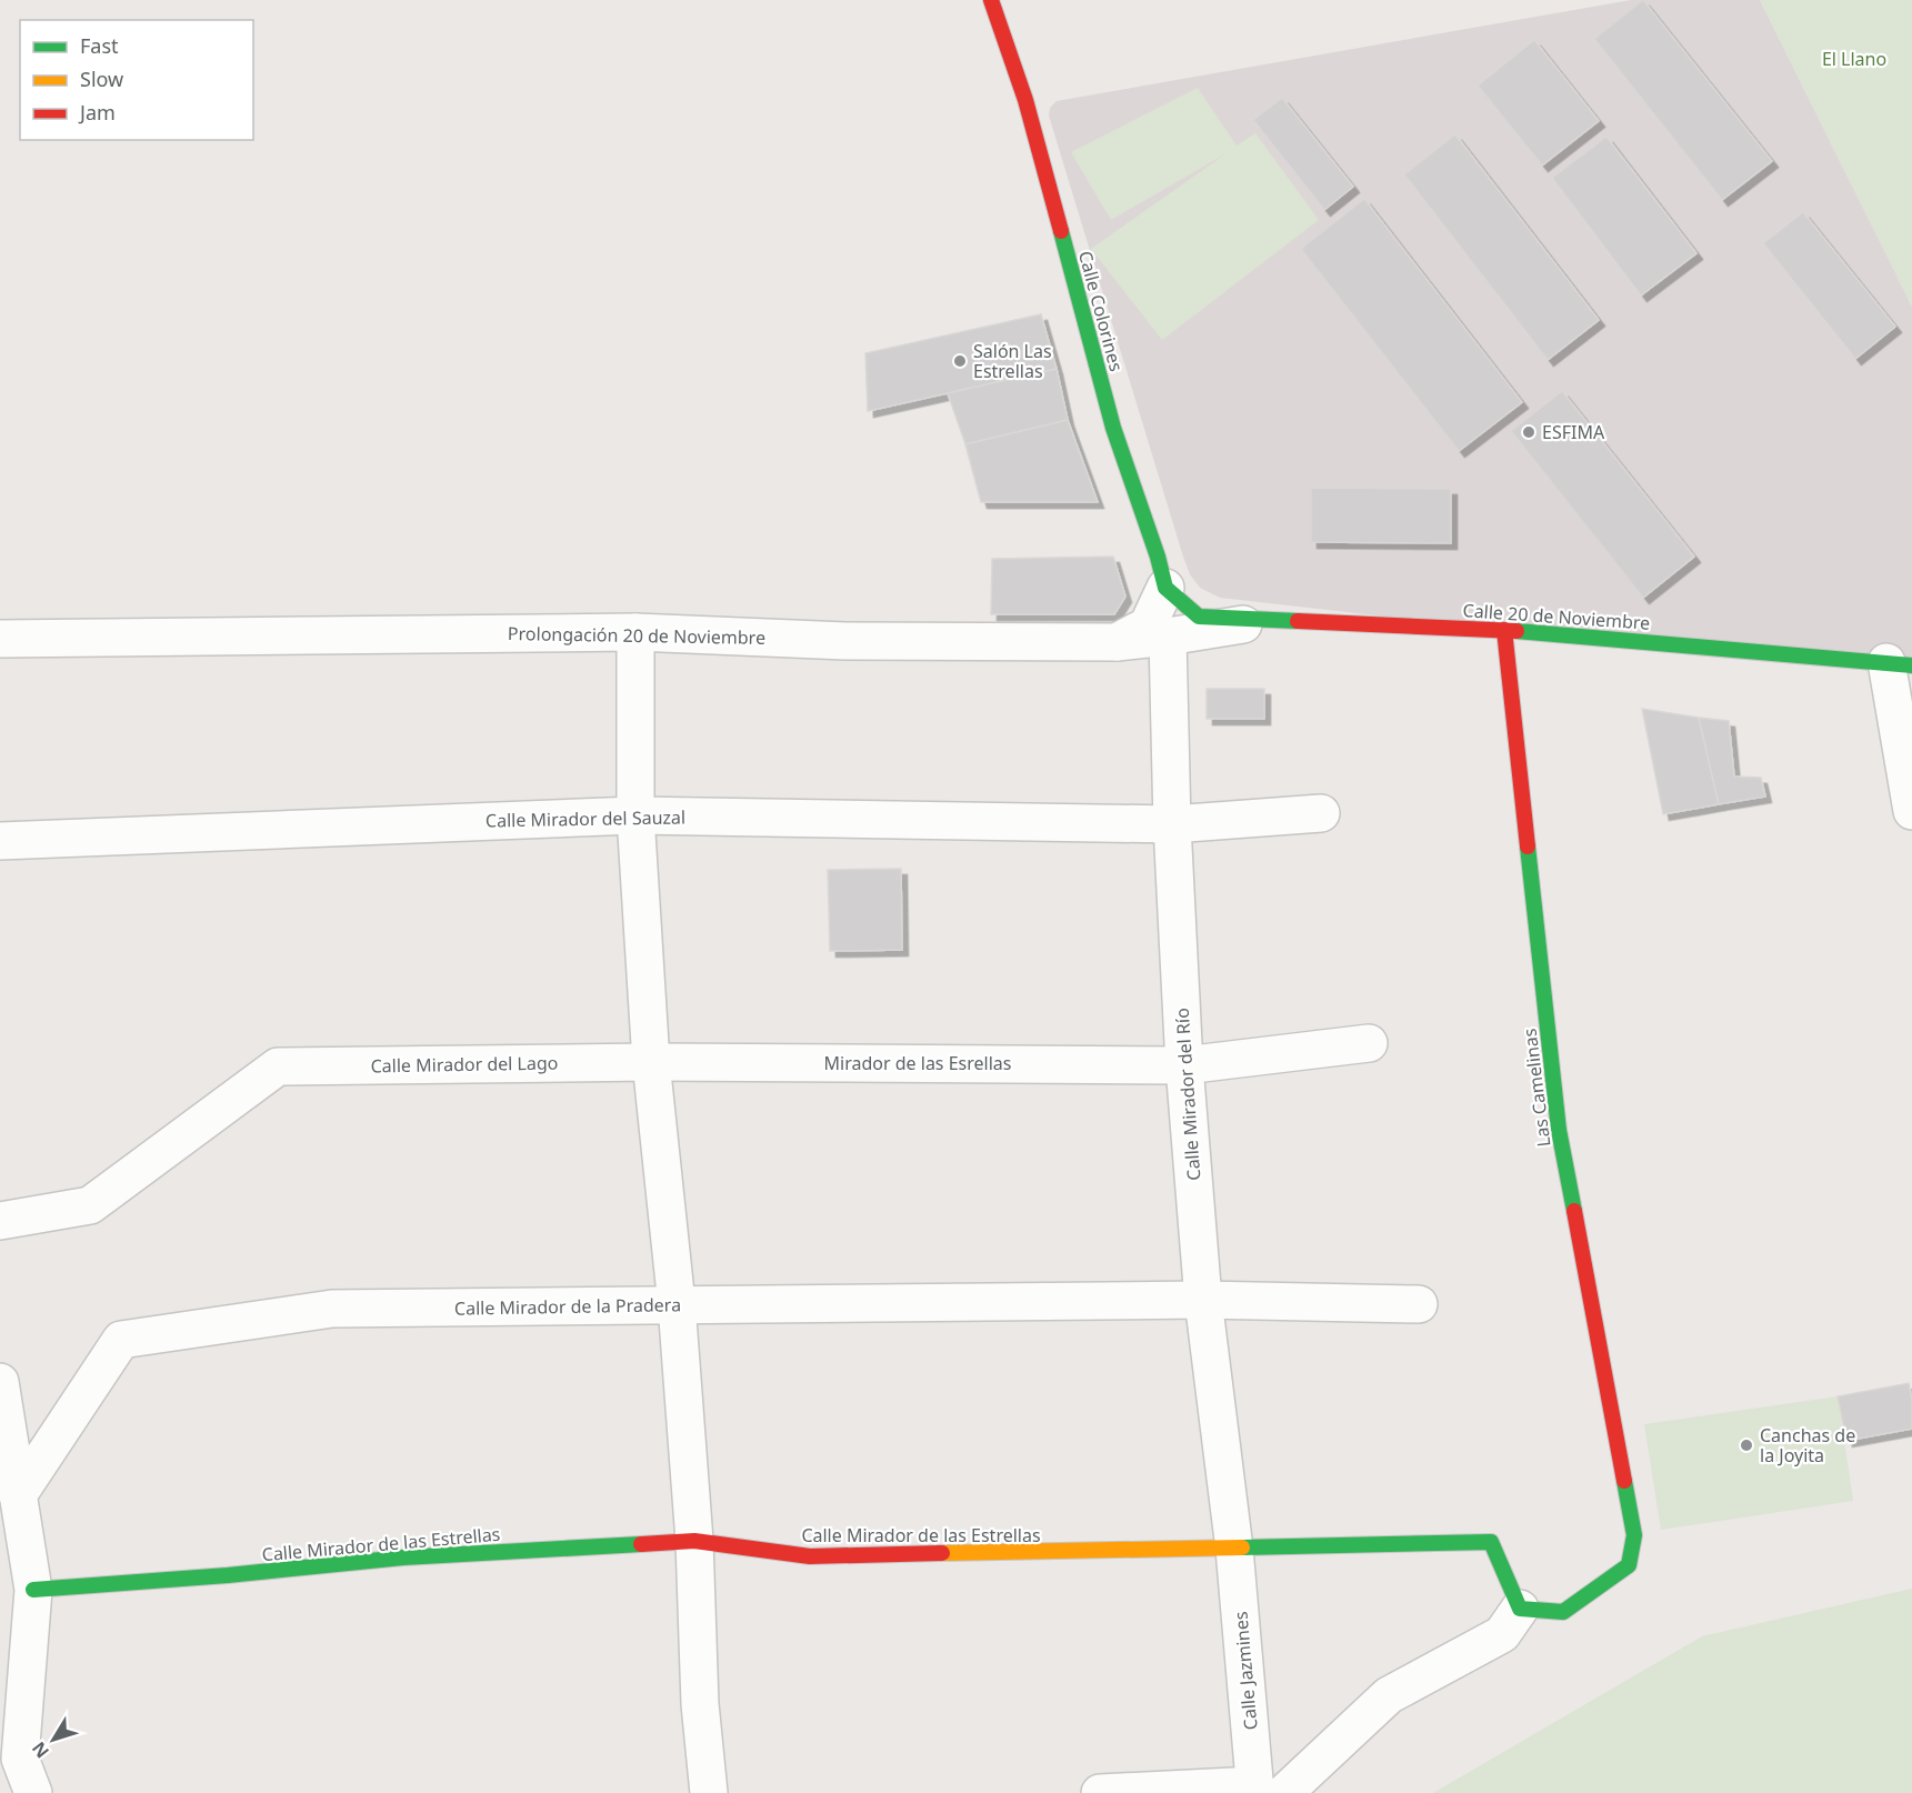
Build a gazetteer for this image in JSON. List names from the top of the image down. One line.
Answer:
{"streets":{"street":["Calle Colorines","Calle 20 de Noviembre","Prolongación 20 de Noviembre","Calle Mirador del Sauzal","Mirador de las Esrellas","Calle Mirador del Lago","Las Camelinas","Calle Mirador del Río","Calle Mirador de la Pradera","Calle Mirador de las Estrellas","Calle Jazmines"]},"crossings":[["Calle Colorines","Calle 20 de Noviembre"],["Calle 20 de Noviembre","Prolongación 20 de Noviembre"],["Calle 20 de Noviembre","Las Camelinas"],["Prolongación 20 de Noviembre","Calle Mirador del Río"],["Calle Mirador del Sauzal","Calle Mirador del Río"],["Mirador de las Esrellas","Calle Mirador del Lago"],["Mirador de las Esrellas","Calle Mirador del Río"],["Las Camelinas","Calle Mirador de las Estrellas"],["Calle Mirador del Río","Calle Mirador de la Pradera"],["Calle Mirador del Río","Calle Mirador de las Estrellas"],["Calle Mirador del Río","Calle Jazmines"],["Calle Mirador de las Estrellas","Calle Jazmines"]],"parks":["El Llano"],"places":["Salón Las Estrellas","ESFIMA","Canchas de la Joyita"],"legend":["Fast","Slow","Jam"],"north":"bottom left"}
